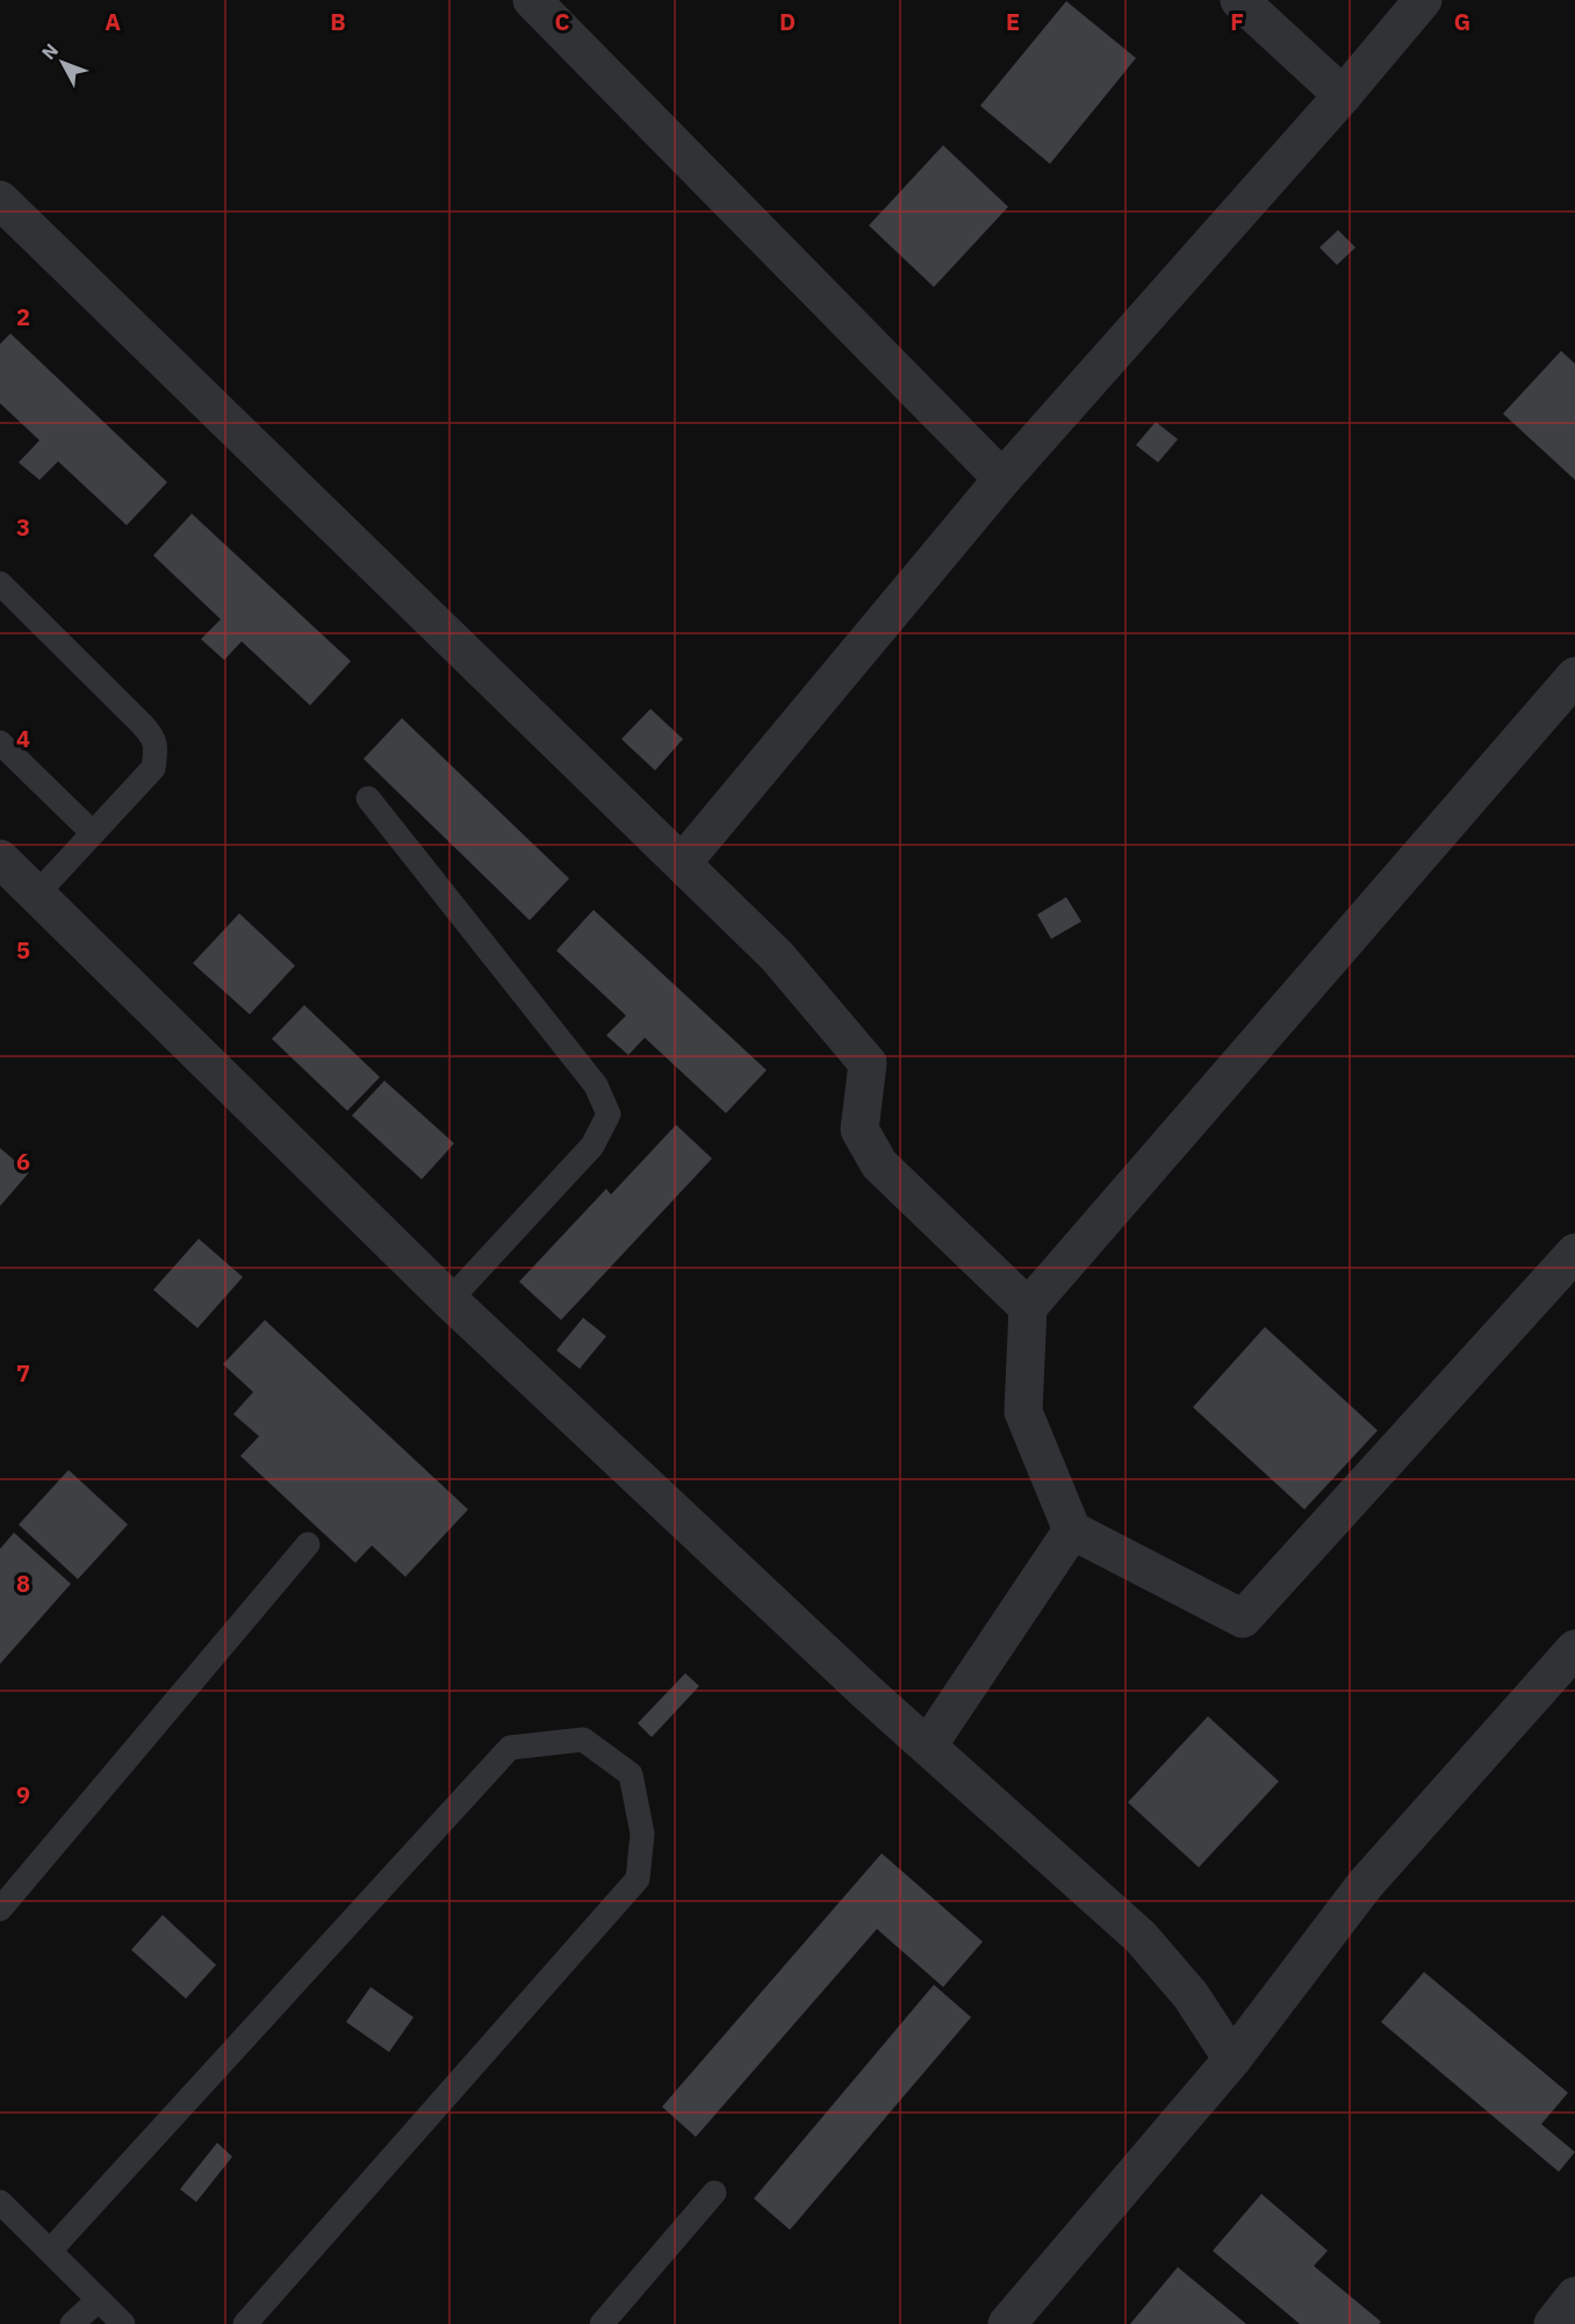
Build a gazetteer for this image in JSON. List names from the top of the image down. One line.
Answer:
{"north":"top left","grid":{"columns":["A","B","C","D","E","F","G"],"rows":["2","3","4","5","6","7","8","9"]}}
